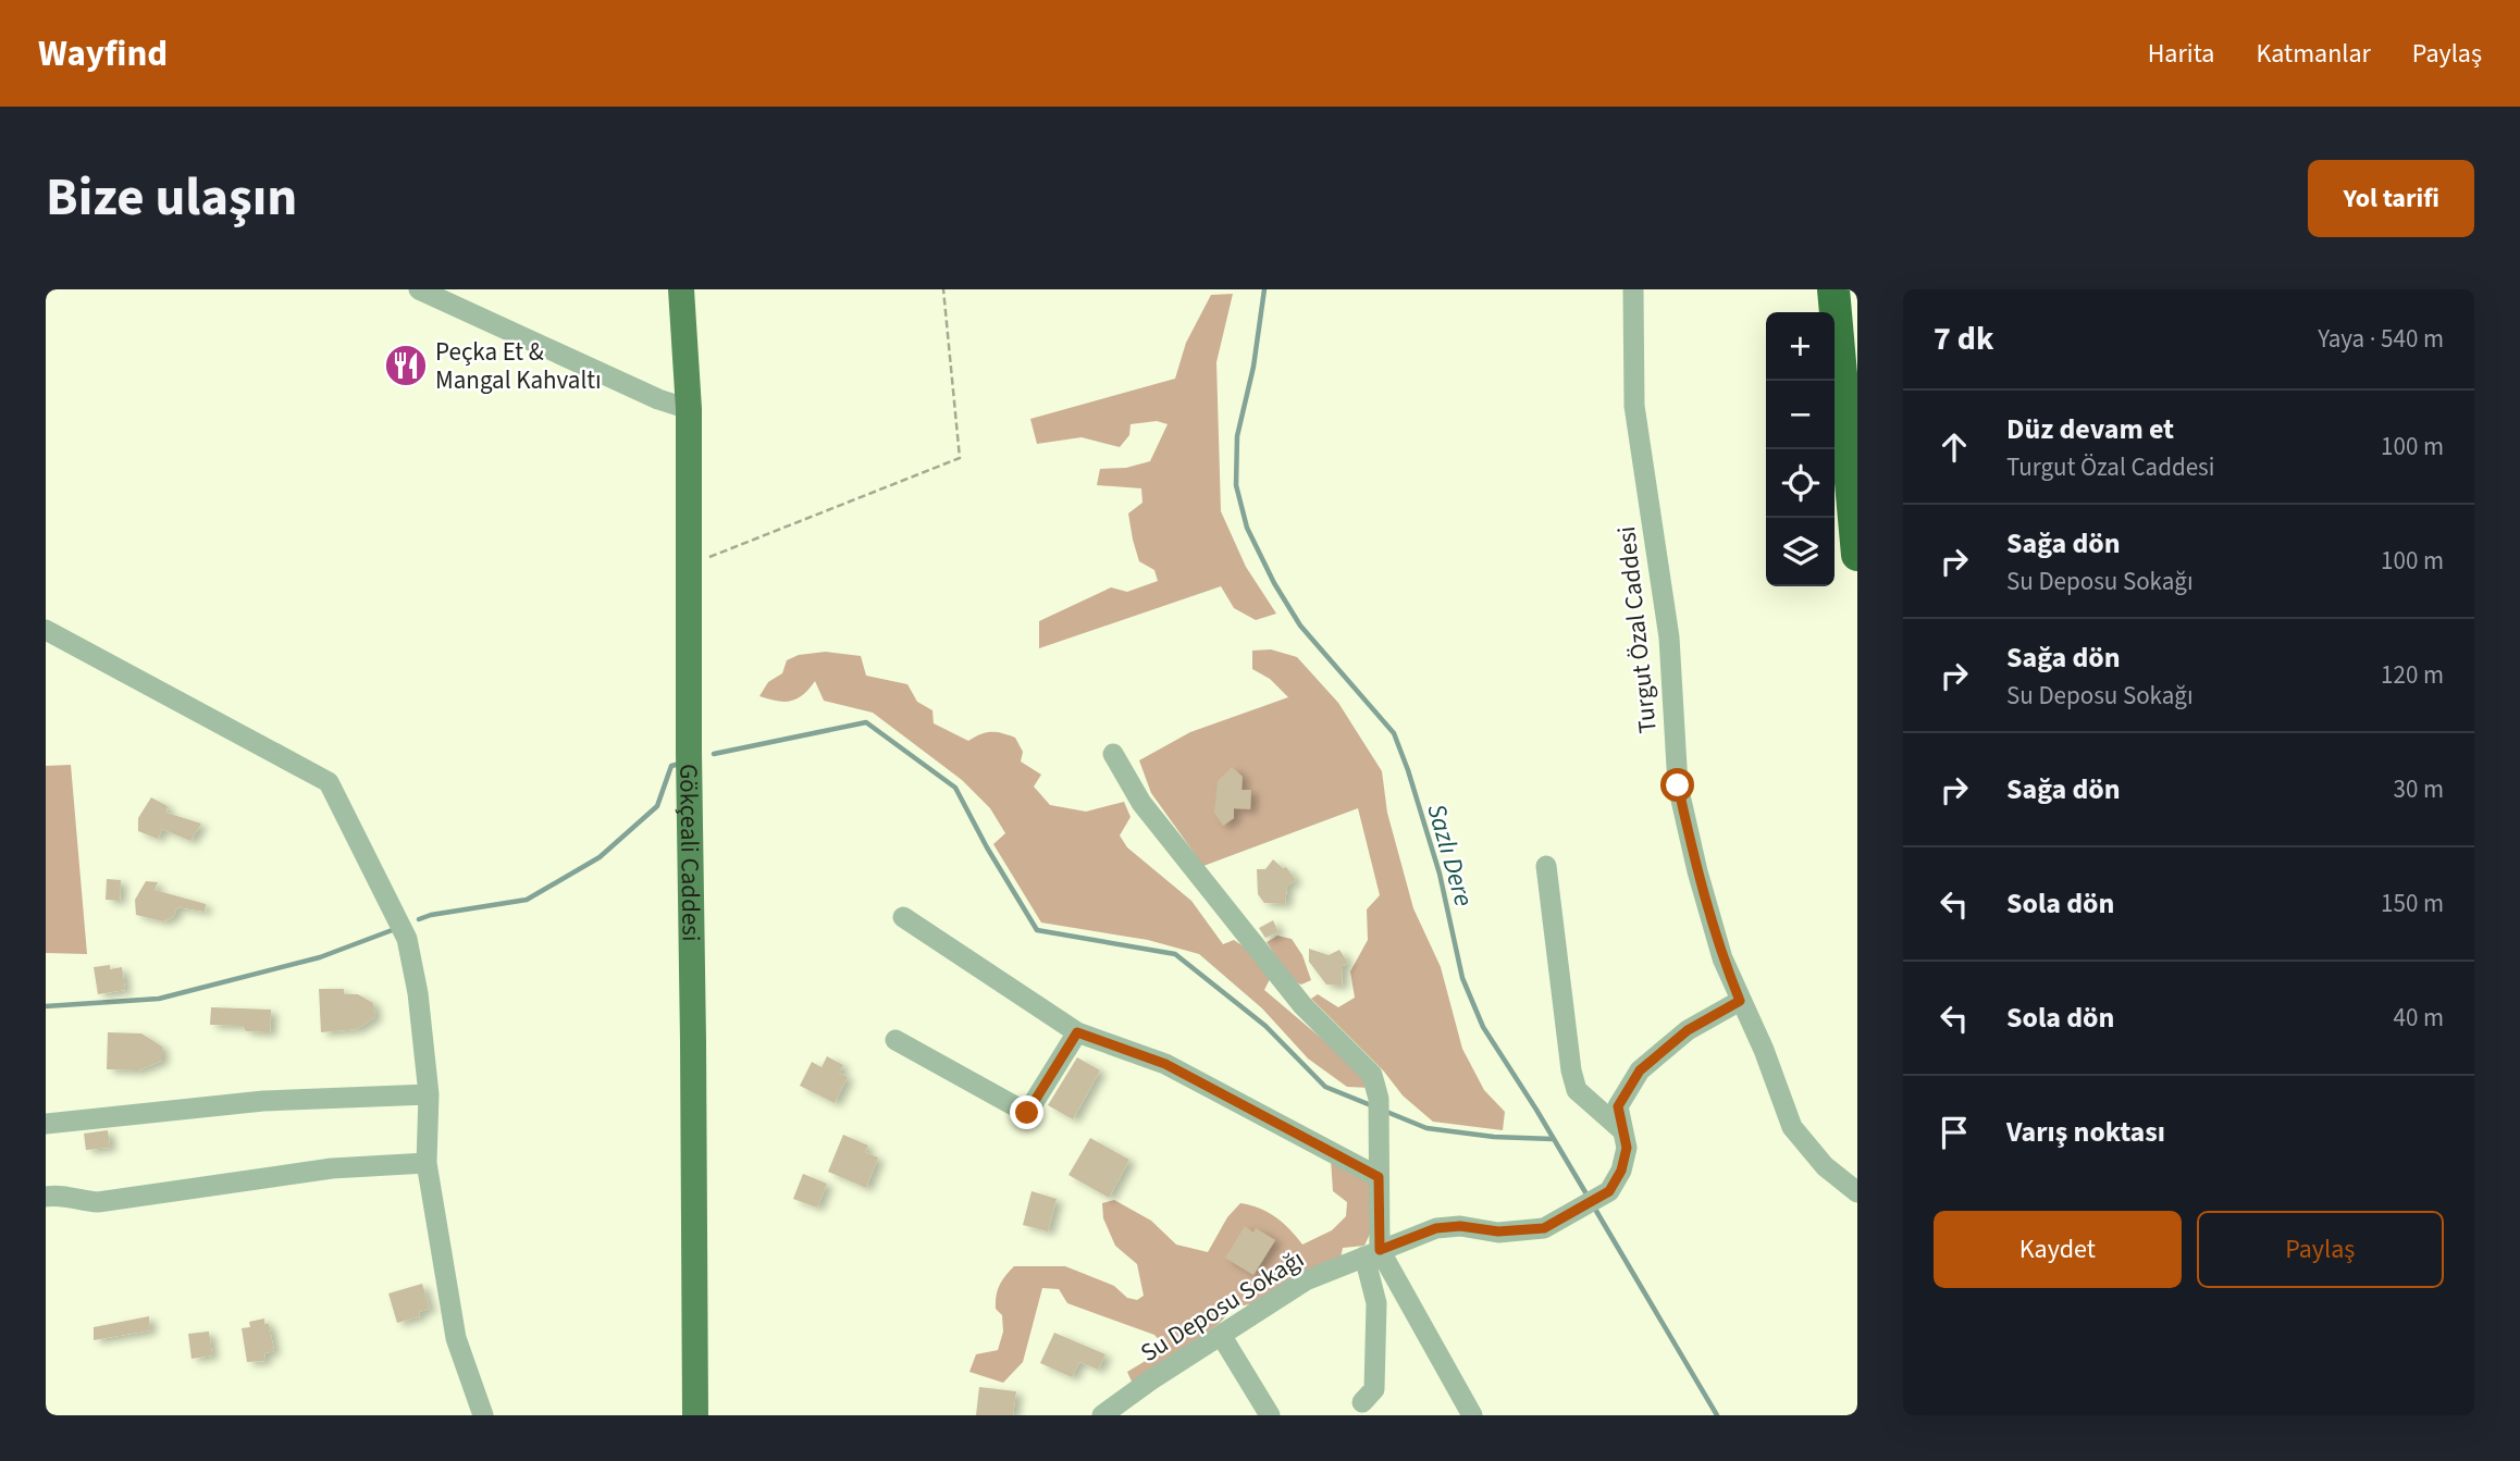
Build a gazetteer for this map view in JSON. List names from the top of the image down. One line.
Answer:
{"streets":{"main road":["Gökçeali Caddesi"],"street":["Turgut Özal Caddesi","Su Deposu Sokağı"]},"crossings":[["Turgut Özal Caddesi","Su Deposu Sokağı"]],"water":["Sazlı Dere"],"places":{"restaurant":["Peçka Et & Mangal Kahvaltı"]},"page":{"header":"Wayfind","nav":["Harita","Katmanlar","Paylaş"],"title":"Bize ulaşın","buttons":["Yol tarifi",["Kaydet","Paylaş"]],"heading":["7 dk","Yaya · 540 m"],"map_buttons":["+","−"],"list":[["Düz devam et","Turgut Özal Caddesi","100 m"],["Sağa dön","Su Deposu Sokağı","100 m"],["Sağa dön","Su Deposu Sokağı","120 m"],["Sağa dön","30 m"],["Sola dön","150 m"],["Sola dön","40 m"],"Varış noktası"]}}
